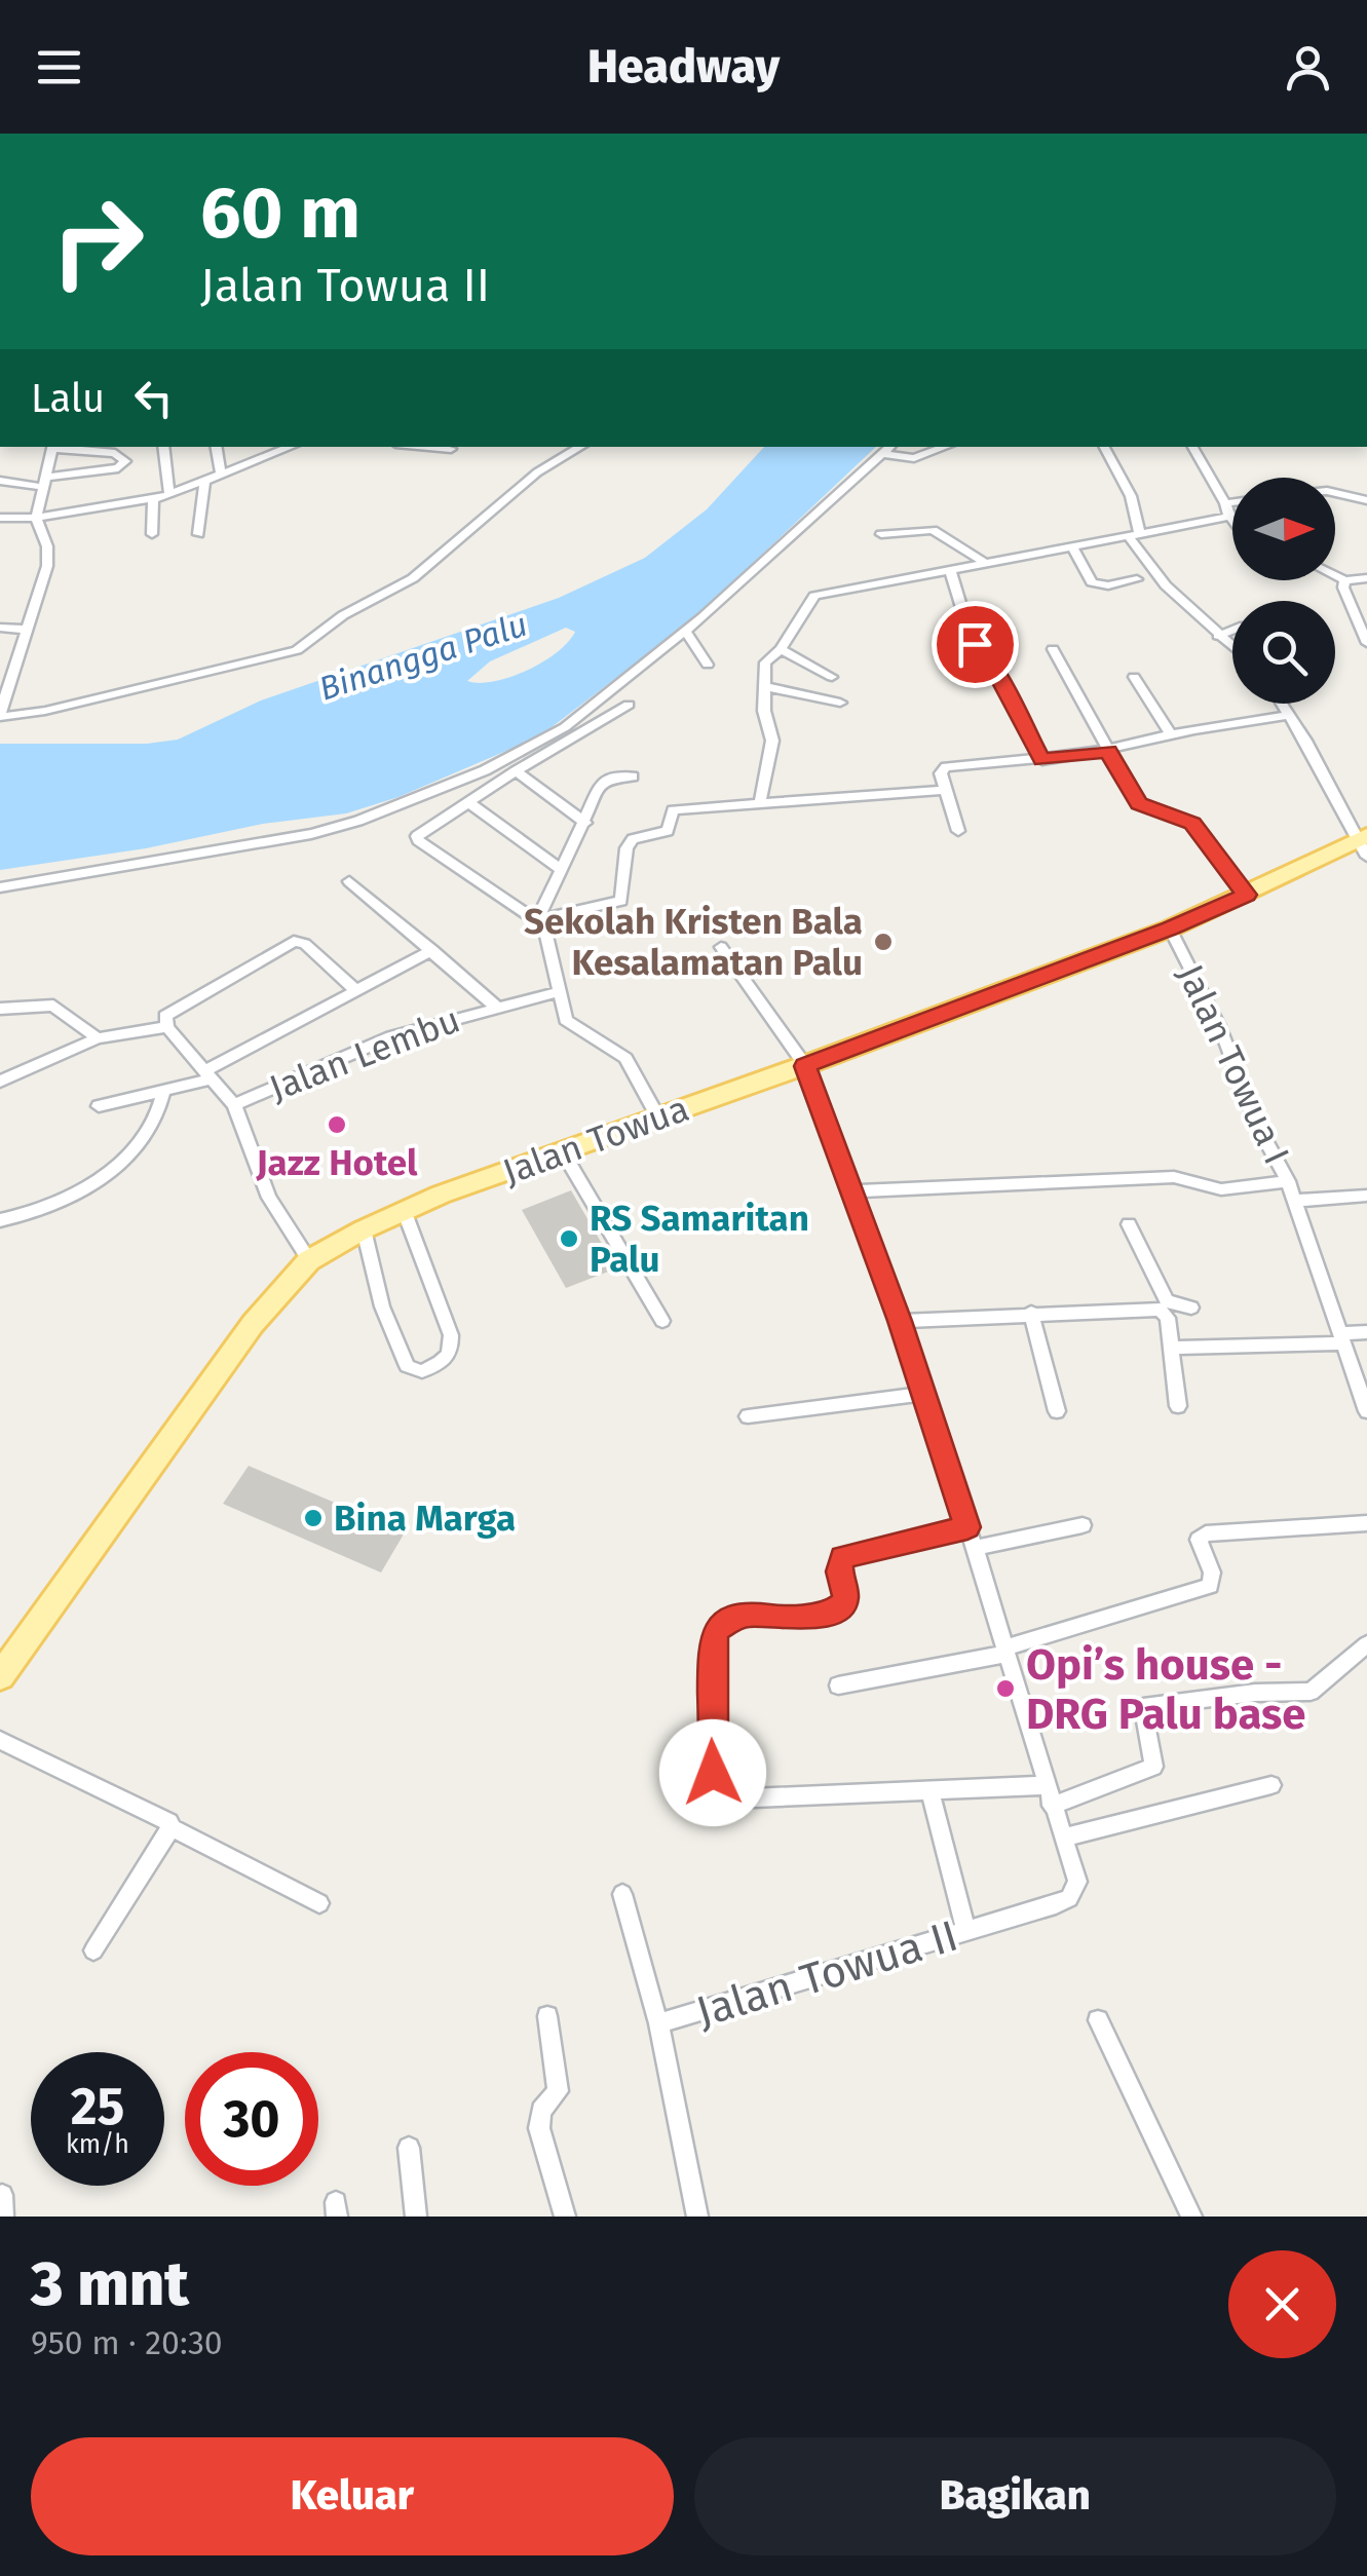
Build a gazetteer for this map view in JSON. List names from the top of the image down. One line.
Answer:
{"streets":{"main road":["Jalan Towua"],"street":["Jalan Lembu","Jalan Towua I","Jalan Towua II"]},"crossings":[["Jalan Lembu","Jalan Towua"],["Jalan Towua I","Jalan Towua"],["Jalan Towua","Jalan Towua II"]],"water":["Binangga Palu"],"places":["Sekolah Kristen Bala Kesalamatan Palu","Jazz Hotel","RS Samaritan Palu","Bina Marga","Opi’s house - DRG Palu base"],"north":"right","page":{"header":"Headway","turn":["60 m","Jalan Towua II"],"then":"Lalu","speed":"25 km/h","limit":"30","heading":["3 mnt","950 m · 20:30"],"buttons":["Keluar","Bagikan"]}}
